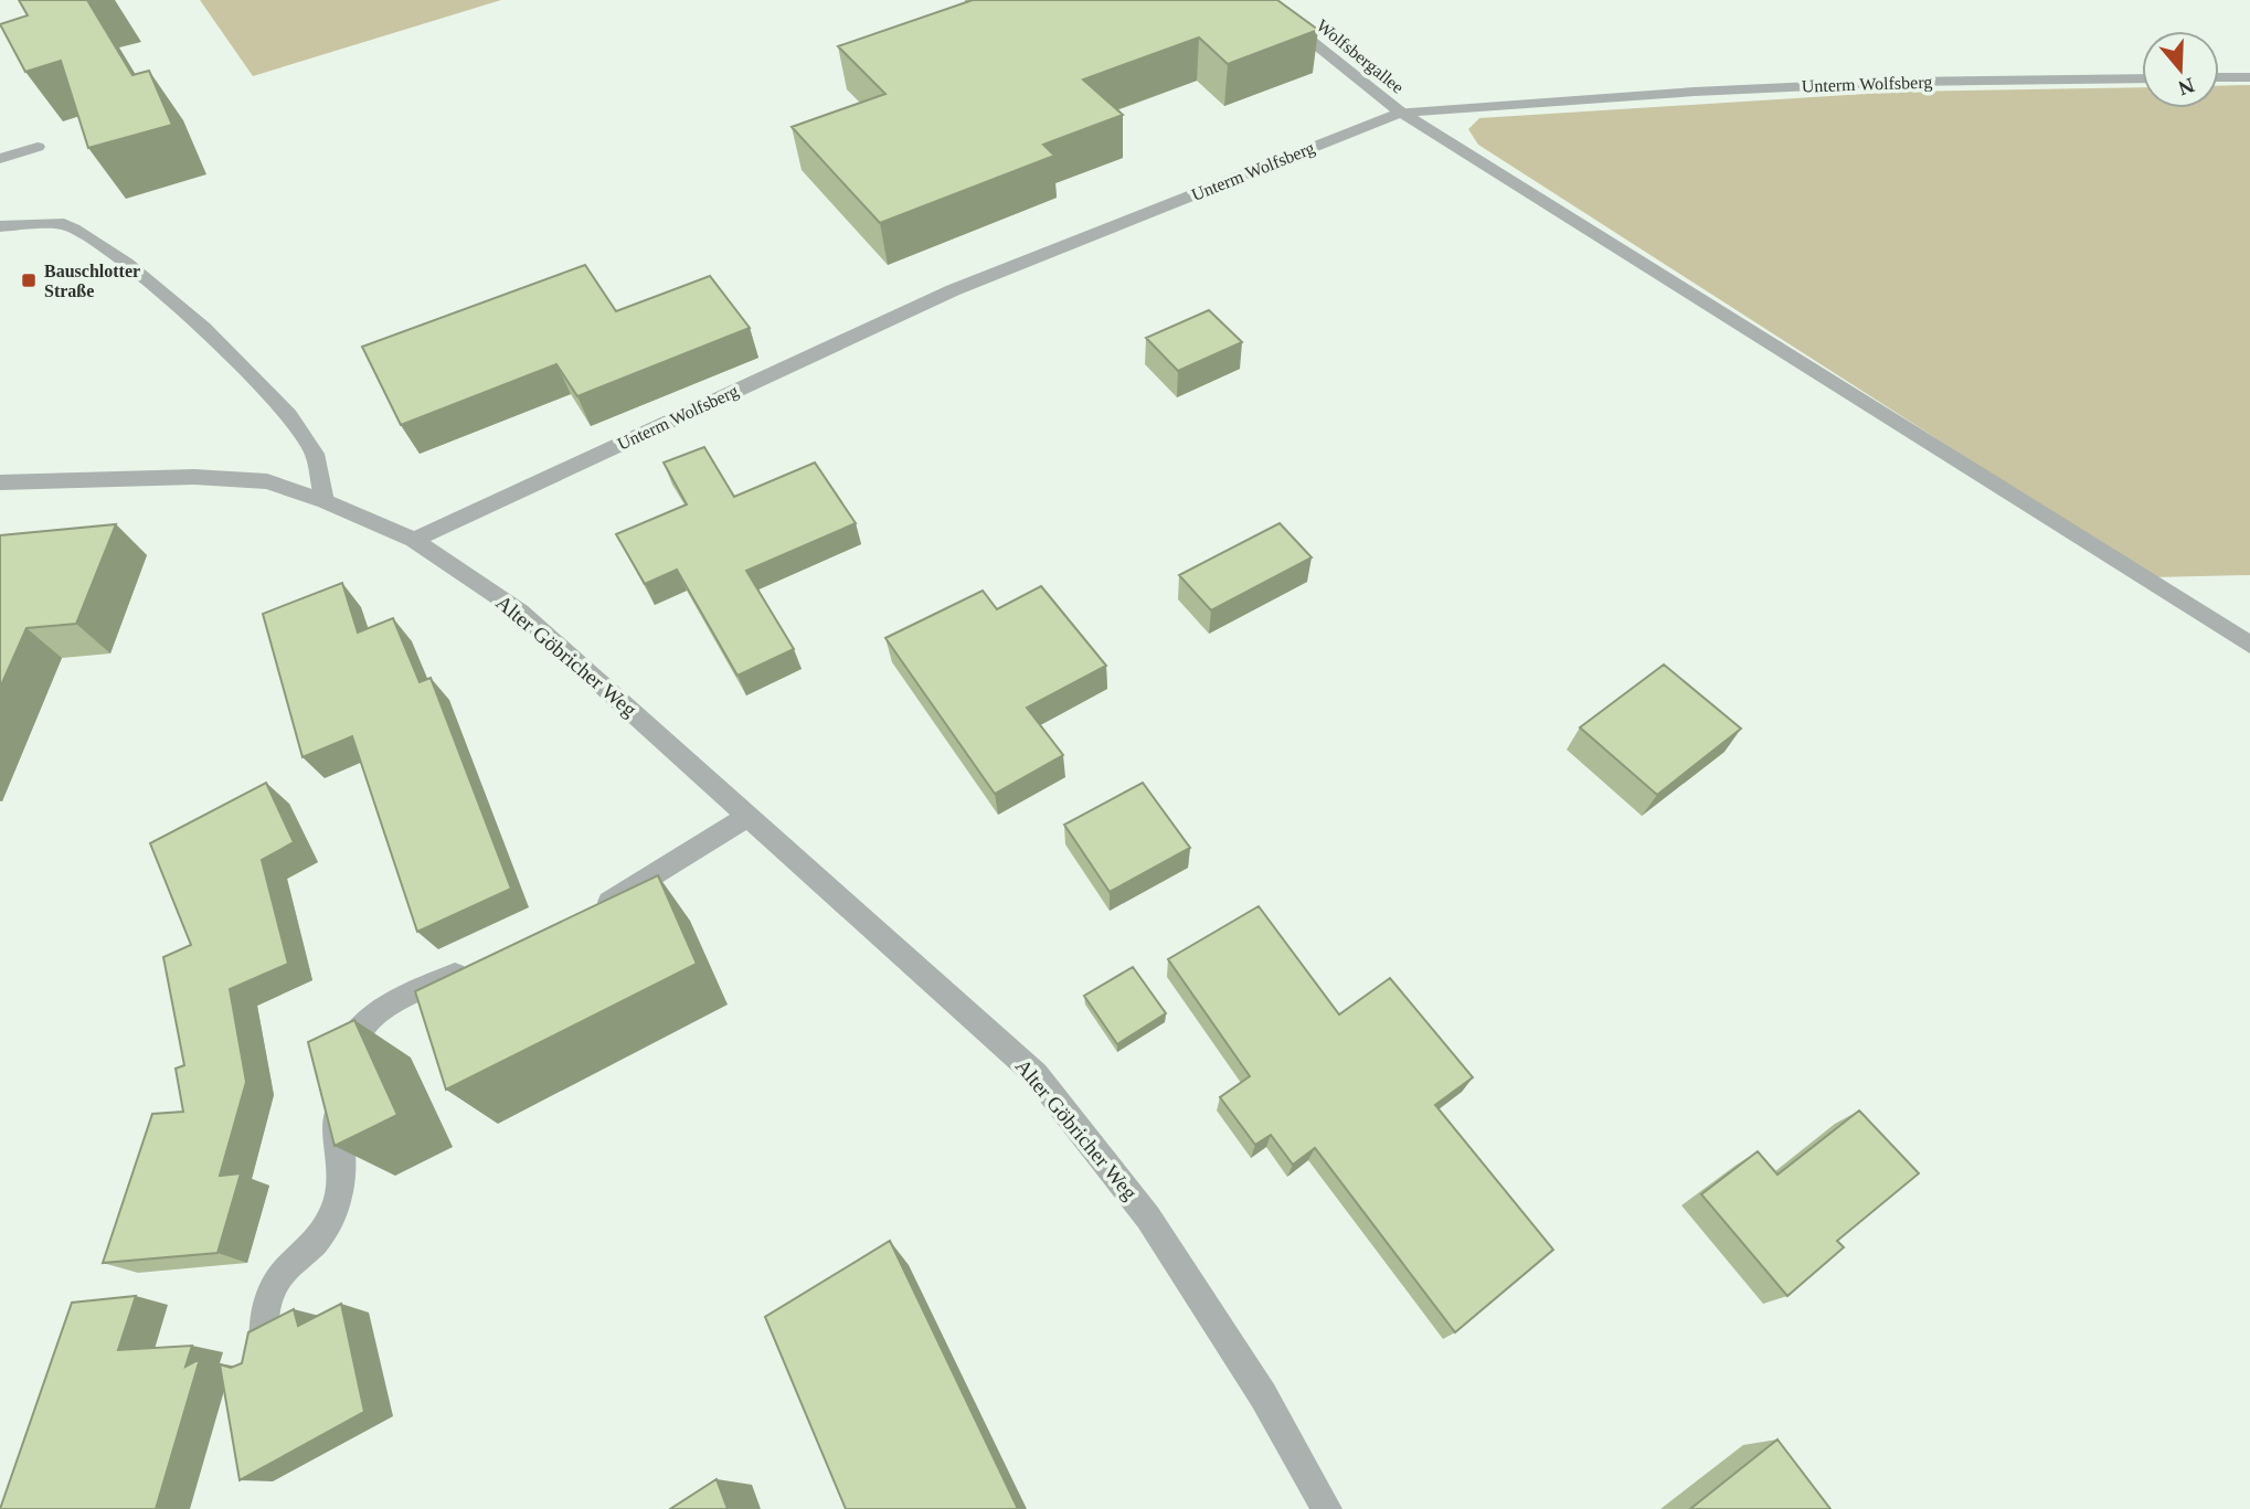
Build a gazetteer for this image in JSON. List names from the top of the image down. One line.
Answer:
{"streets":{"street":["Wolfsbergallee","Unterm Wolfsberg","Alter Göbricher Weg"]},"crossings":[["Wolfsbergallee","Unterm Wolfsberg"],["Unterm Wolfsberg","Alter Göbricher Weg"]],"places":{"transit":["Bauschlotter Straße"]},"north":"bottom"}
